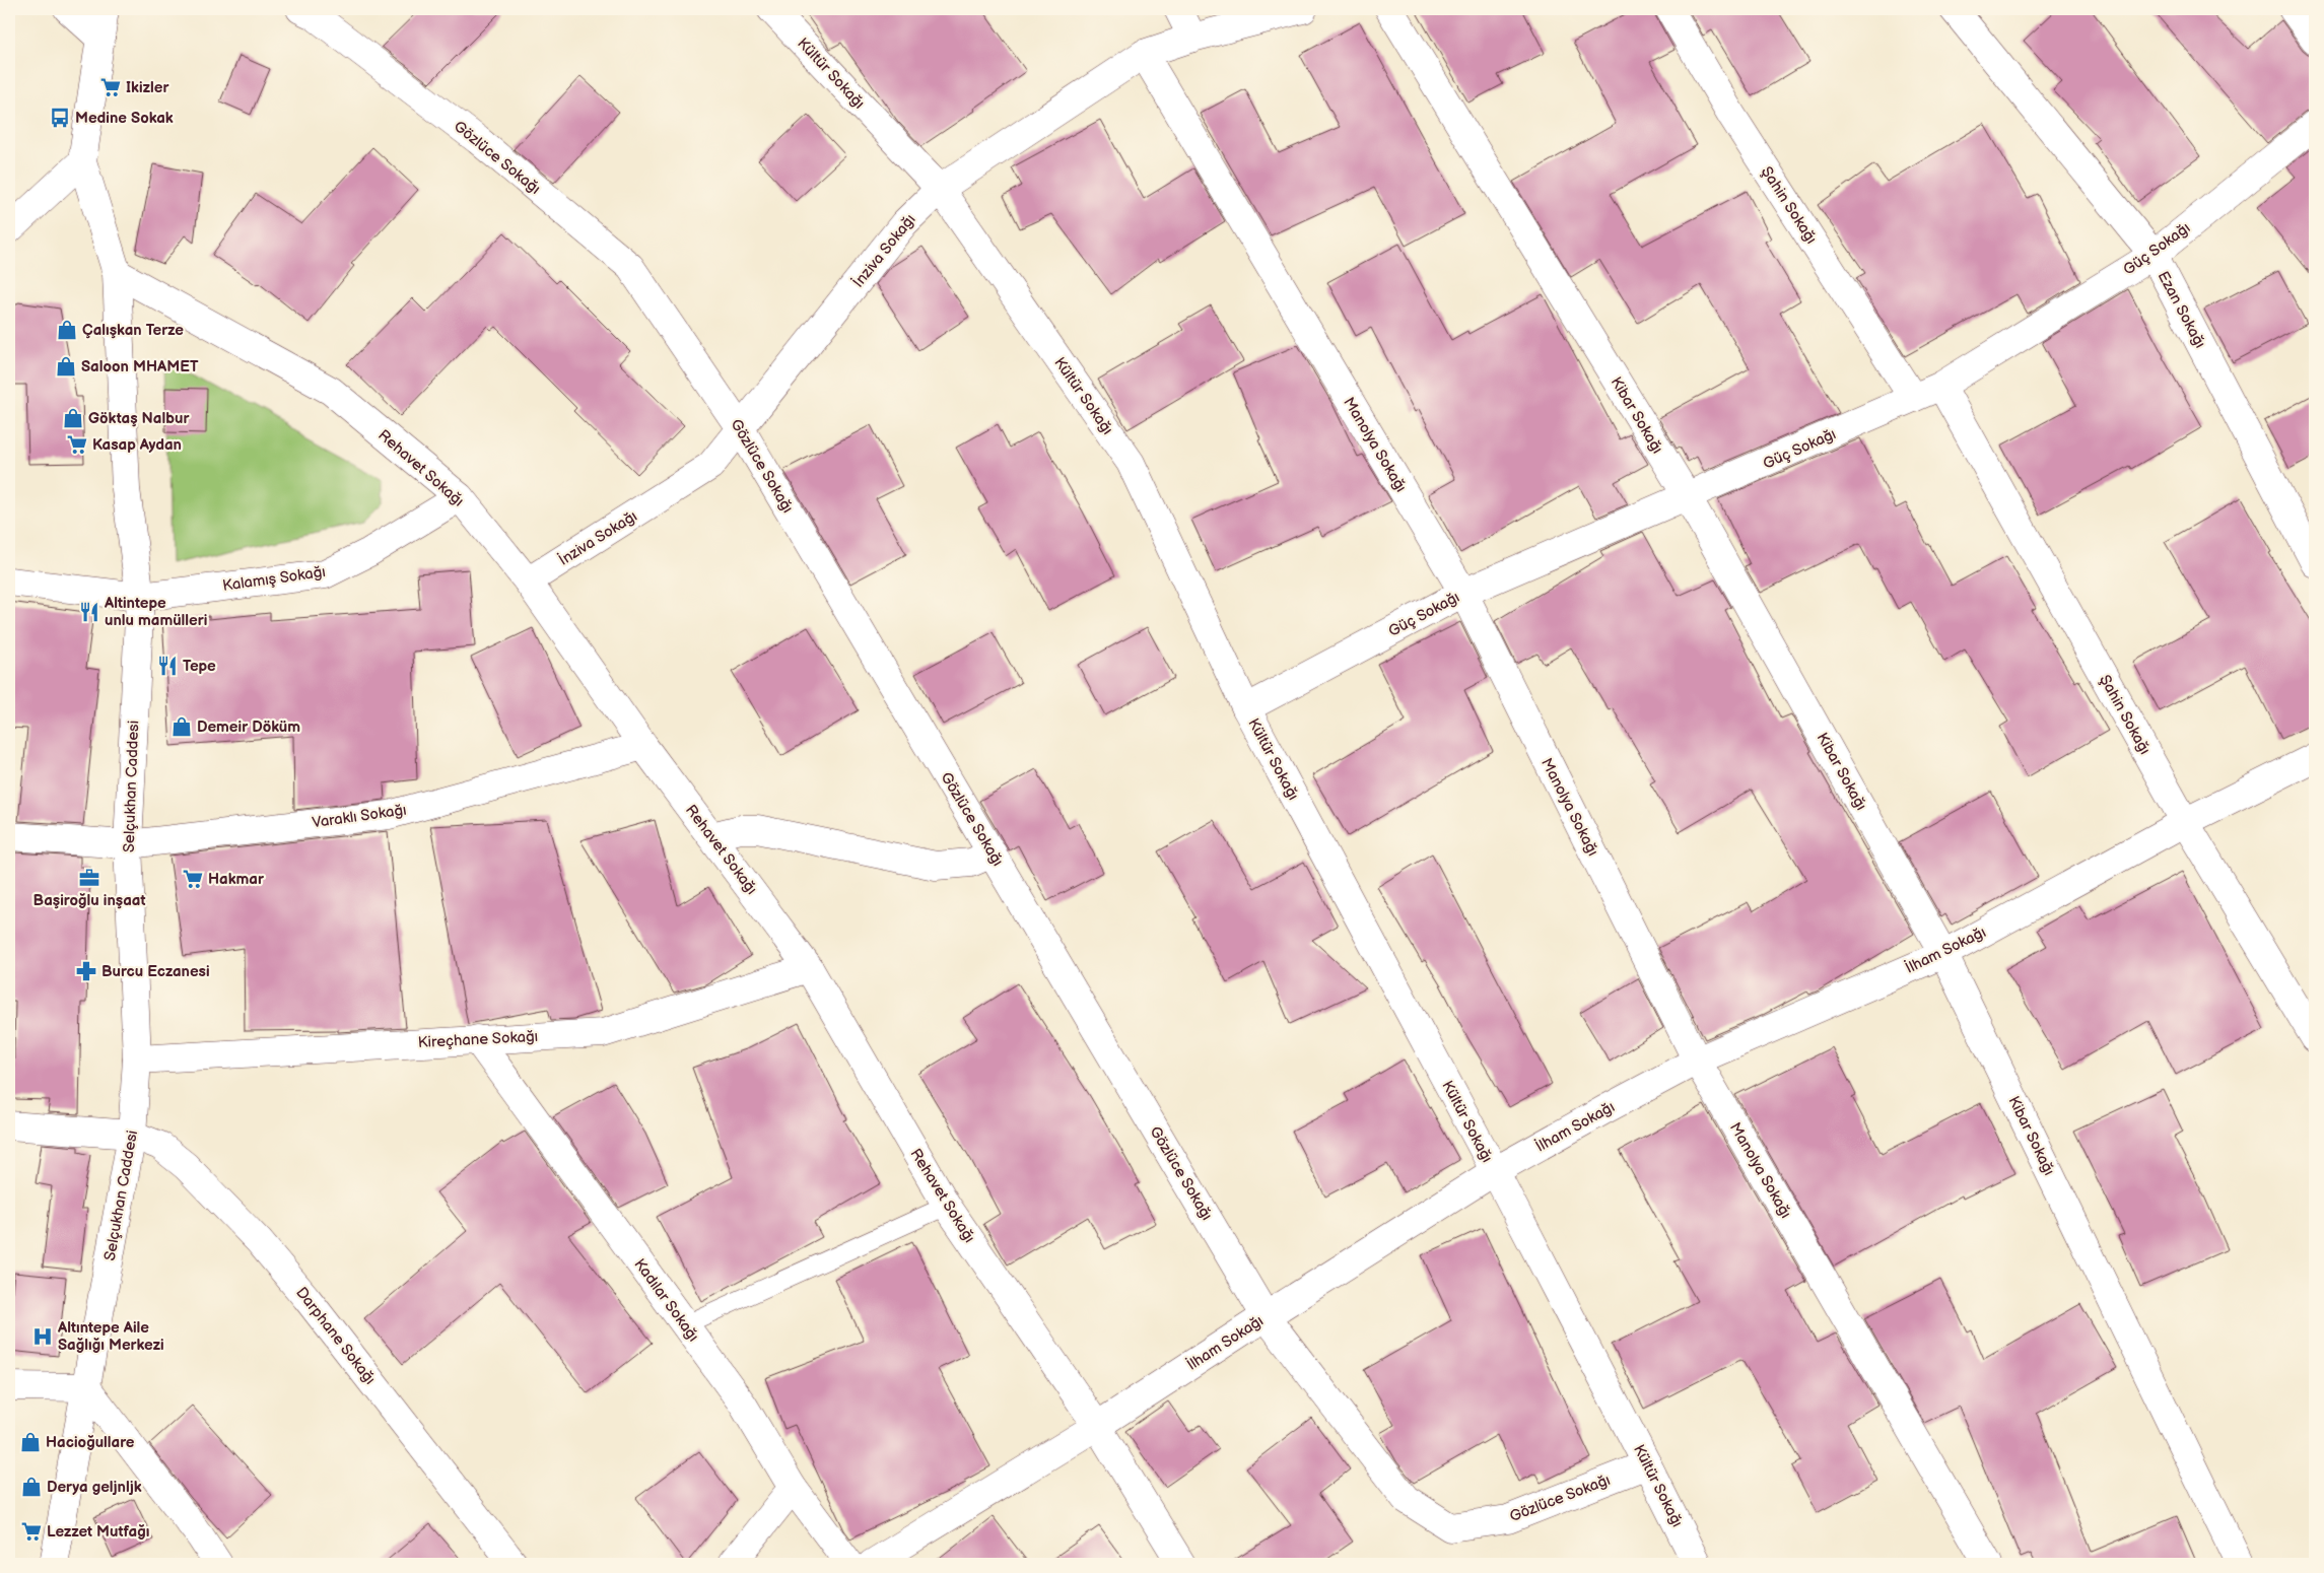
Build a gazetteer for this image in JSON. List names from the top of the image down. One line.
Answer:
{"streets":{"street":["Kültür Sokağı","Gözlüce Sokağı","Şahin Sokağı","Güç Sokağı","İnziva Sokağı","Ezan Sokağı","Kibar Sokağı","Manolya Sokağı","Rehavet Sokağı","Kalamış Sokağı","Selçukhan Caddesi","Varaklı Sokağı","İlham Sokağı","Kireçhane Sokağı","Kadılar Sokağı","Darphane Sokağı"]},"crossings":[["Kültür Sokağı","Gözlüce Sokağı"],["Kültür Sokağı","Güç Sokağı"],["Kültür Sokağı","İnziva Sokağı"],["Kültür Sokağı","İlham Sokağı"],["Gözlüce Sokağı","İnziva Sokağı"],["Gözlüce Sokağı","İlham Sokağı"],["Şahin Sokağı","Güç Sokağı"],["Şahin Sokağı","İlham Sokağı"],["Güç Sokağı","Ezan Sokağı"],["Güç Sokağı","Kibar Sokağı"],["Güç Sokağı","Manolya Sokağı"],["İnziva Sokağı","Manolya Sokağı"],["İnziva Sokağı","Rehavet Sokağı"],["Kibar Sokağı","İlham Sokağı"],["Manolya Sokağı","İlham Sokağı"],["Rehavet Sokağı","Kalamış Sokağı"],["Rehavet Sokağı","Selçukhan Caddesi"],["Rehavet Sokağı","Varaklı Sokağı"],["Rehavet Sokağı","İlham Sokağı"],["Rehavet Sokağı","Kireçhane Sokağı"],["Kalamış Sokağı","Selçukhan Caddesi"],["Selçukhan Caddesi","Varaklı Sokağı"],["Selçukhan Caddesi","Kireçhane Sokağı"],["Selçukhan Caddesi","Darphane Sokağı"],["Kireçhane Sokağı","Kadılar Sokağı"]],"places":{"supermarket":["Ikizler","Kasap Aydan","Hakmar","Lezzet Mutfağı"],"bus stop":["Medine Sokak"],"shop":["Çalışkan Terze","Saloon MHAMET","Göktaş Nalbur","Demeir Döküm","Hacioğullare","Derya geljnljk"],"restaurant":["Altintepe unlu mamülleri","Tepe"],"office":["Başiroğlu inşaat"],"pharmacy":["Burcu Eczanesi"],"hospital":["Altıntepe Aile Sağlığı Merkezi"]}}
